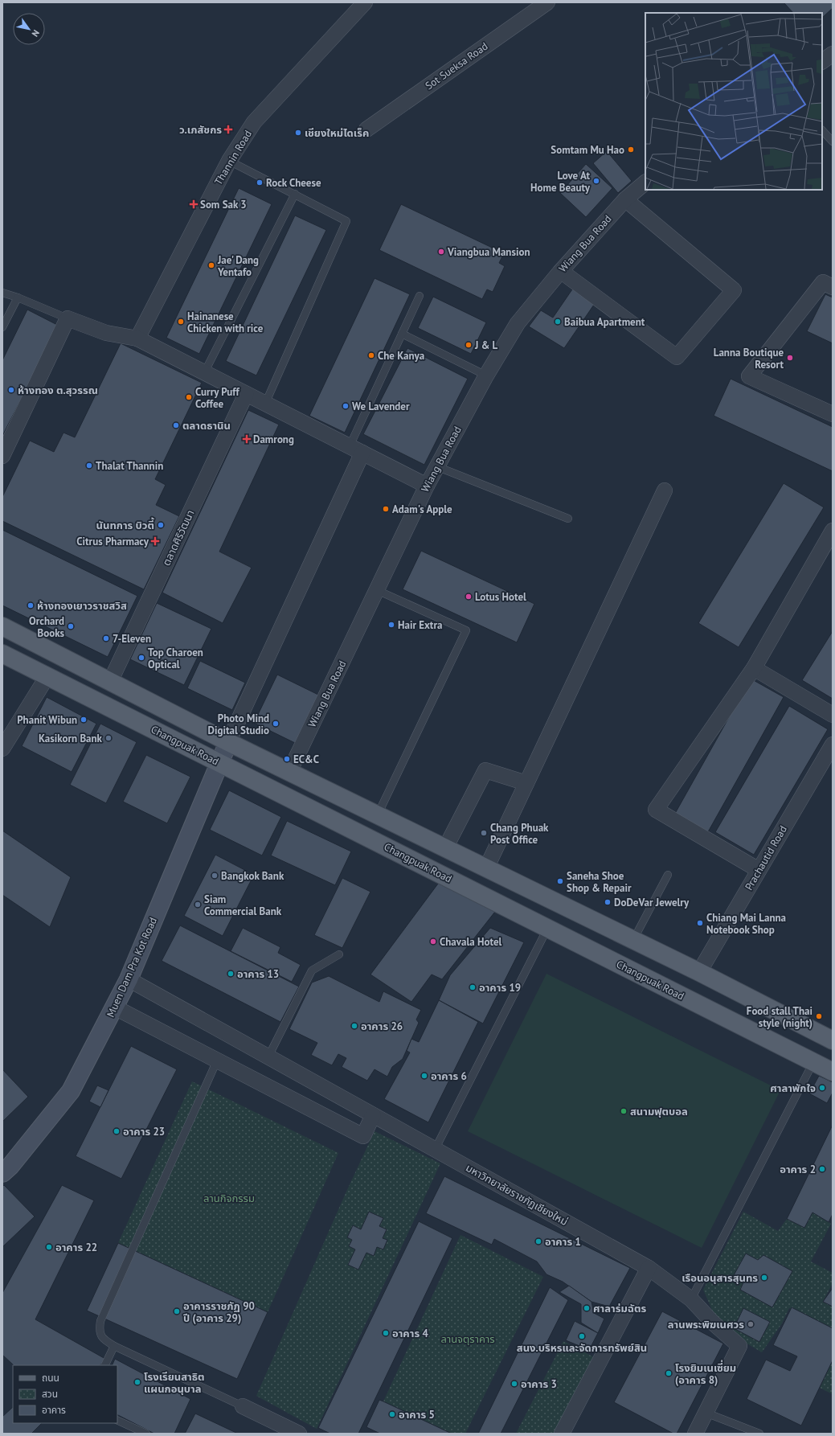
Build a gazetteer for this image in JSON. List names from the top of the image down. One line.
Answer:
{"streets":{"main road":["Changpuak Road"],"street":["Sot Sueksa Road","Thannin Road","Wiang Bua Road","ตลาดศิริวัฒนา","Prachautid Road","Muen Dam Pra Kot Road","มหาวิทยาลัยราชภัฏเชียงใหม่"]},"crossings":[["Changpuak Road","Muen Dam Pra Kot Road"],["Muen Dam Pra Kot Road","มหาวิทยาลัยราชภัฏเชียงใหม่"]],"parks":["ลานกิจกรรม","ลานจตุราคาร"],"places":{"health":["ว.เภสัชกร","Som Sak 3","Damrong","Citrus Pharmacy"],"other":["เชียงใหม่ไดเร็ค","Somtam Mu Hao","Love At Home Beauty","Rock Cheese","Viangbua Mansion","Jae' Dang Yentafo","Hainanese Chicken with rice","Baibua Apartment","J & L","Che Kanya","Lanna Boutique Resort","ห้างทอง ต.สุวรรณ","Curry Puff Coffee","We Lavender","ตลาดธานิน","Thalat Thannin","Adam's Apple","นันทการ บิวตี้","Lotus Hotel","ห้างทองเยาวราชสวิส","Hair Extra","Orchard Books","7-Eleven","Top Charoen Optical","Phanit Wibun","Photo Mind Digital Studio","Kasikorn Bank","EC&C","Chang Phuak Post Office","Bangkok Bank","Saneha Shoe Shop & Repair","DoDeVar Jewelry","Siam Commercial Bank","Chiang Mai Lanna Notebook Shop","Chavala Hotel","อาคาร 13","อาคาร 19","Food stall Thai style (night)","อาคาร 26","อาคาร 6","ศาลาพักใจ","สนามฟุตบอล","อาคาร 23","อาคาร 2","อาคาร 1","อาคาร 22","เรือนอนุสารสุนทร","ศาลาร่มฉัตร","อาคารราชภัฏ 90 ปี (อาคาร 29)","ลานพระพิฆเนศวร","อาคาร 4","สนง.บริหรและจัดการทรัพย์สิน","โรงยิมเนเซี่ยม (อาคาร 8)","โรงเรียนสาธิต แผนกอนุบาล","อาคาร 3","อาคาร 5"]},"legend":["ถนน","สวน","อาคาร"],"north":"bottom right"}
